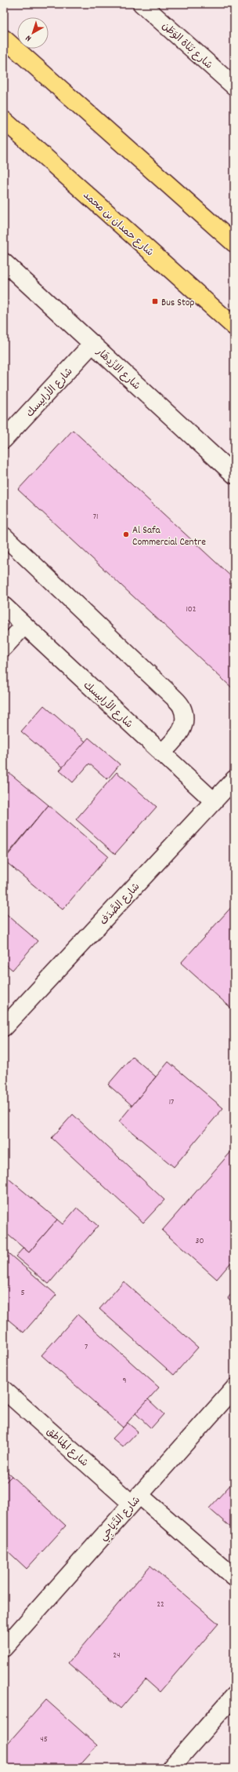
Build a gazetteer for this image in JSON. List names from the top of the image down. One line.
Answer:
{"streets":{"main road":["شارع حمدان بن محمد"],"street":["شارع بُنَاة الوَطَن","شارع الازْدِهَار","شارع الأرابيسك","شارع الصَّدَف","شارع المناطق","شارع الدَّيَاجِي"]},"crossings":[["شارع الازْدِهَار","شارع الأرابيسك"],["شارع الأرابيسك","شارع الصَّدَف"],["شارع المناطق","شارع الدَّيَاجِي"]],"places":{"transit":["Bus Stop"],"other":["Al Safa Commercial Centre"]},"house_numbers":["71","102","17","30","5","7","9","22","24","45"],"north":"bottom left"}
